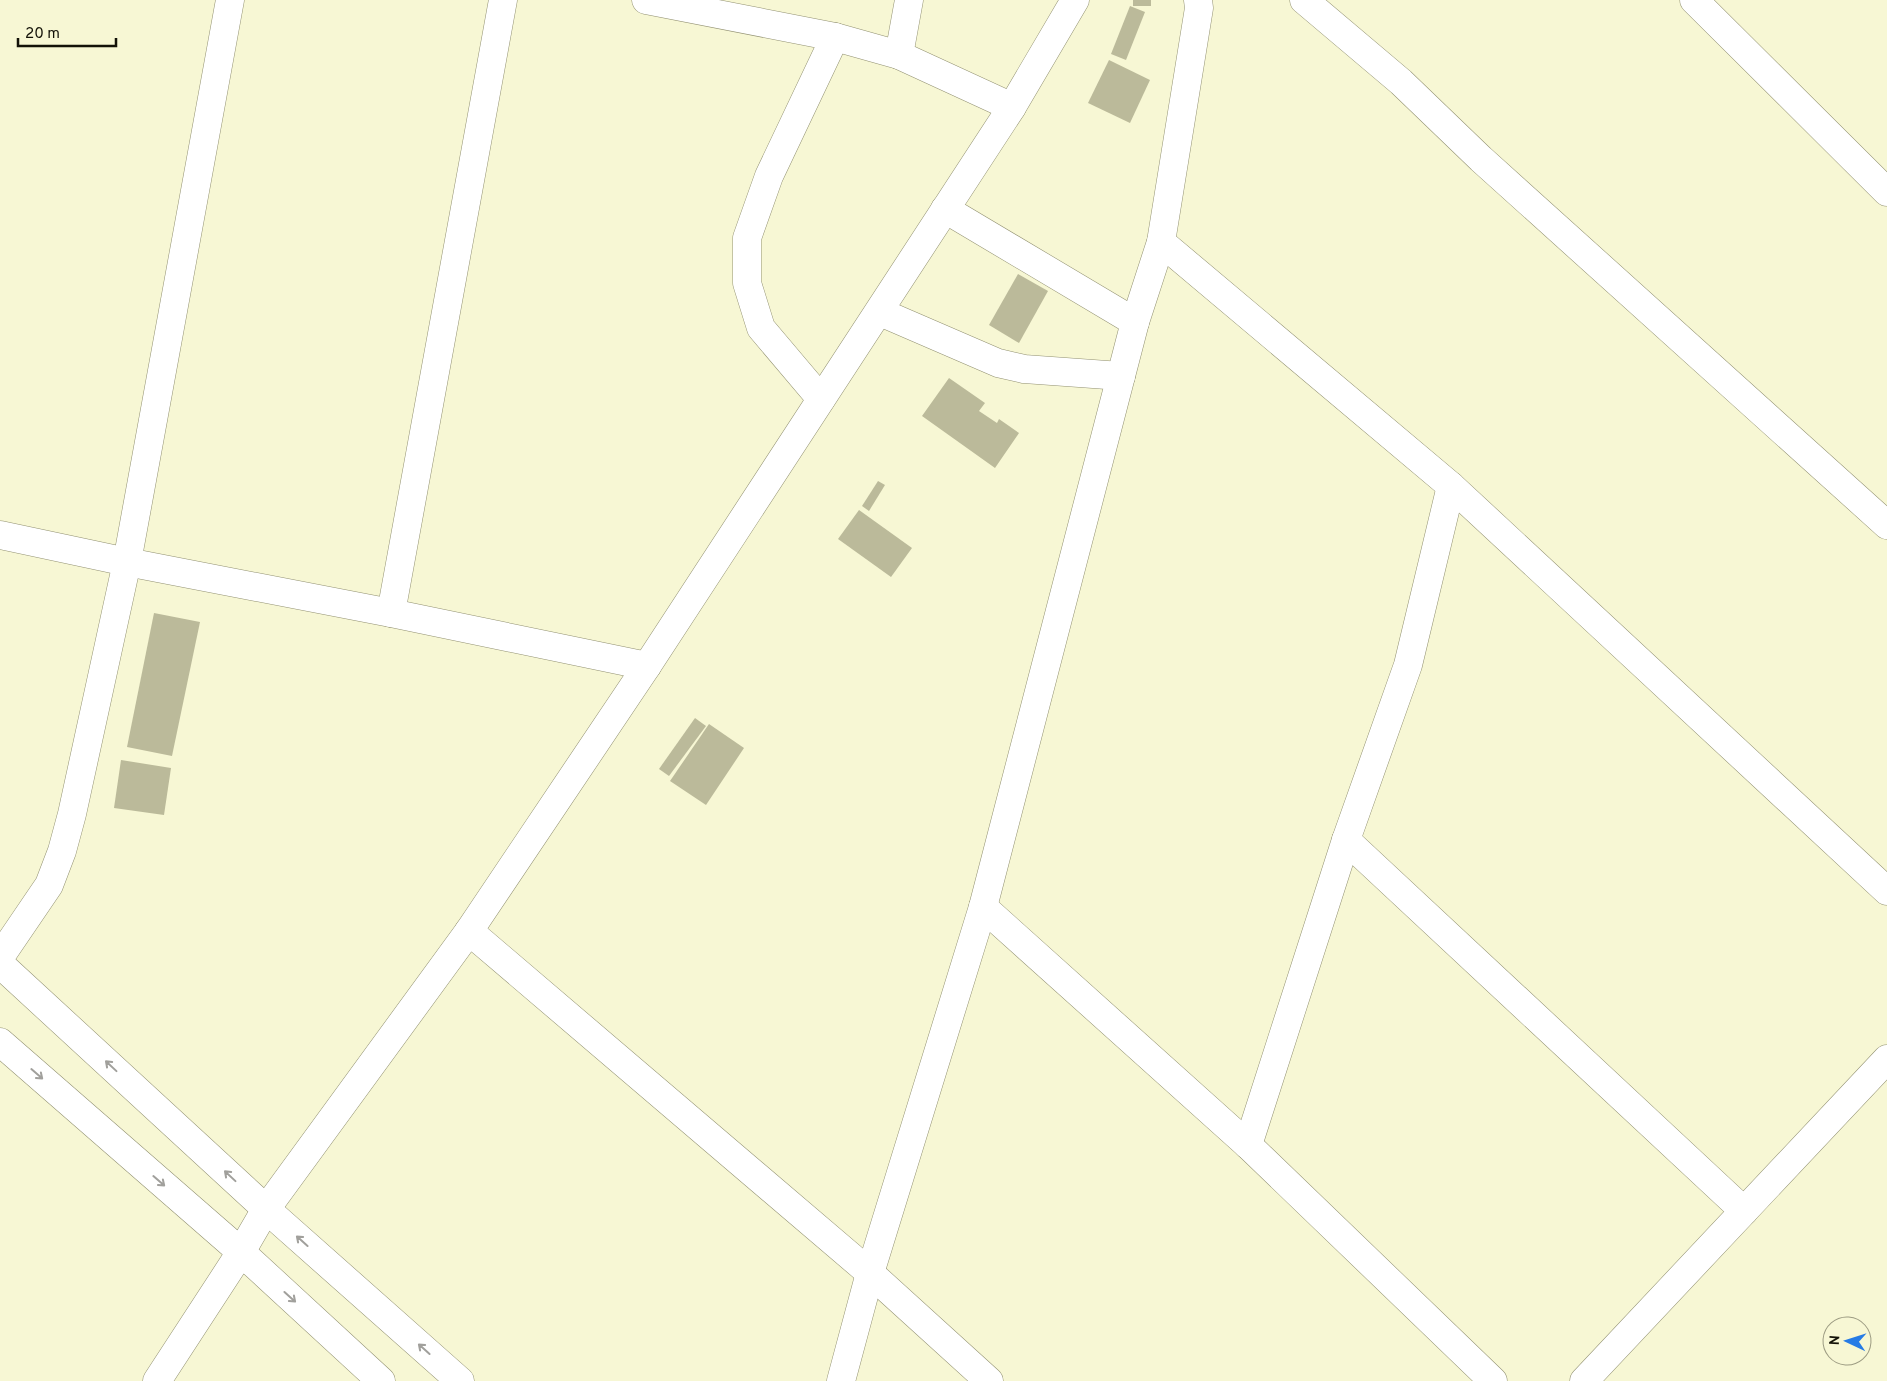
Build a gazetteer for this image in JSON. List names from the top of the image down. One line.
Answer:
{"scale_bar":"20 m","north":"left"}
